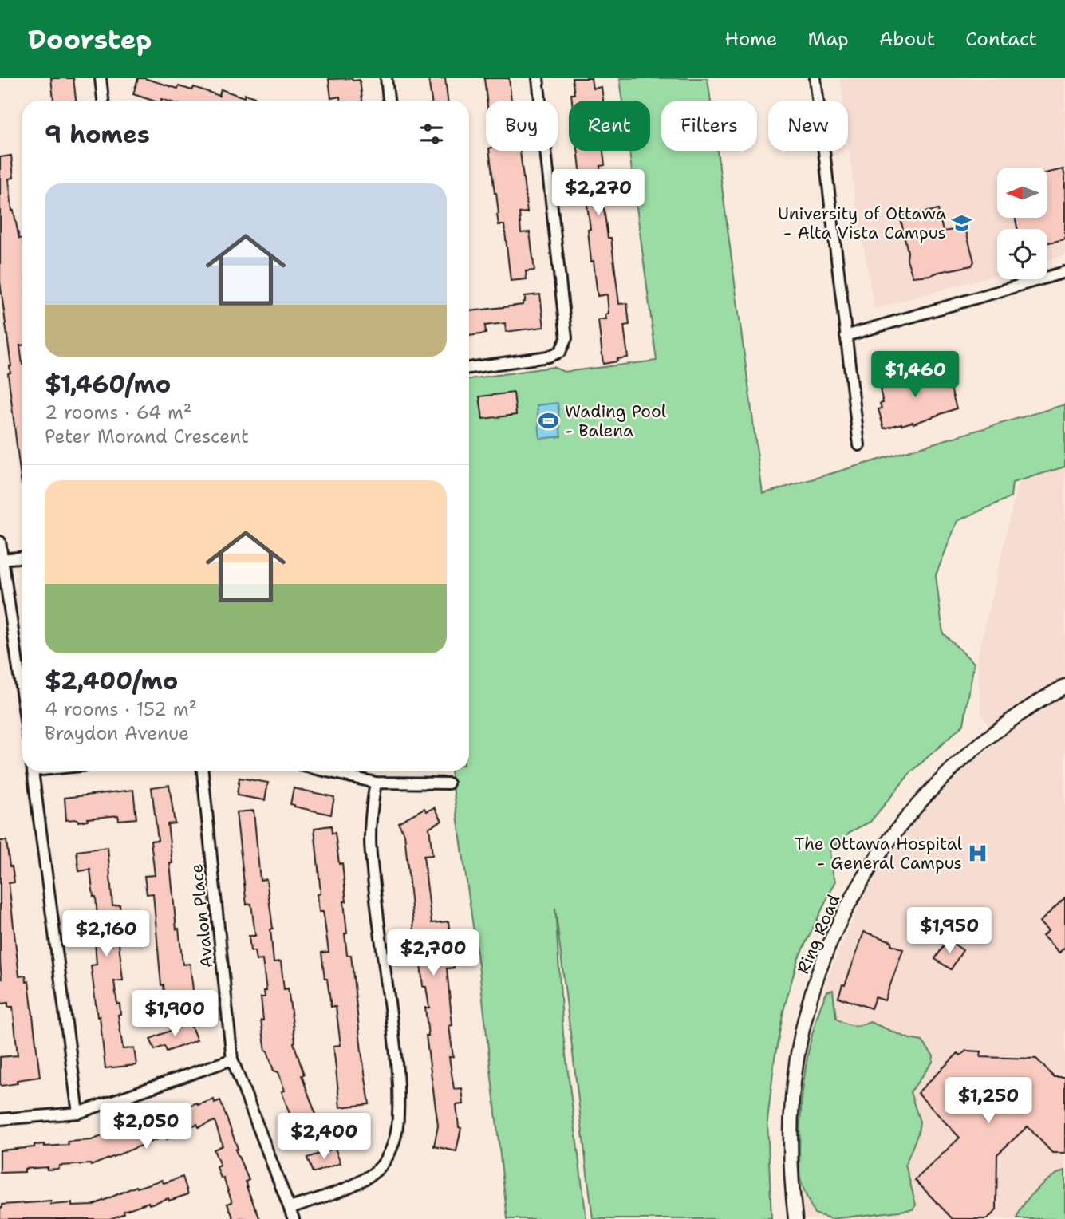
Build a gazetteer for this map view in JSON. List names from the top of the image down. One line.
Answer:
{"streets":{"street":["Avalon Place","Ring Road"]},"places":{"school or university":["University of Ottawa - Alta Vista Campus"],"sports":["Wading Pool - Balena"],"hospital":["The Ottawa Hospital - General Campus"]},"north":"left","page":{"header":"Doorstep","nav":["Home","Map","About","Contact"],"chip":["Buy","Rent","Filters","New"],"heading":"9 homes","list":[{"name":"$1,460/mo","note":"2 rooms · 64 m² · Peter Morand Crescent"},{"name":"$2,400/mo","note":"4 rooms · 152 m² · Braydon Avenue"}],"price":["$2,270","$1,460","$1,950","$2,160","$2,700","$1,900","$1,250","$2,050","$2,400"]}}
